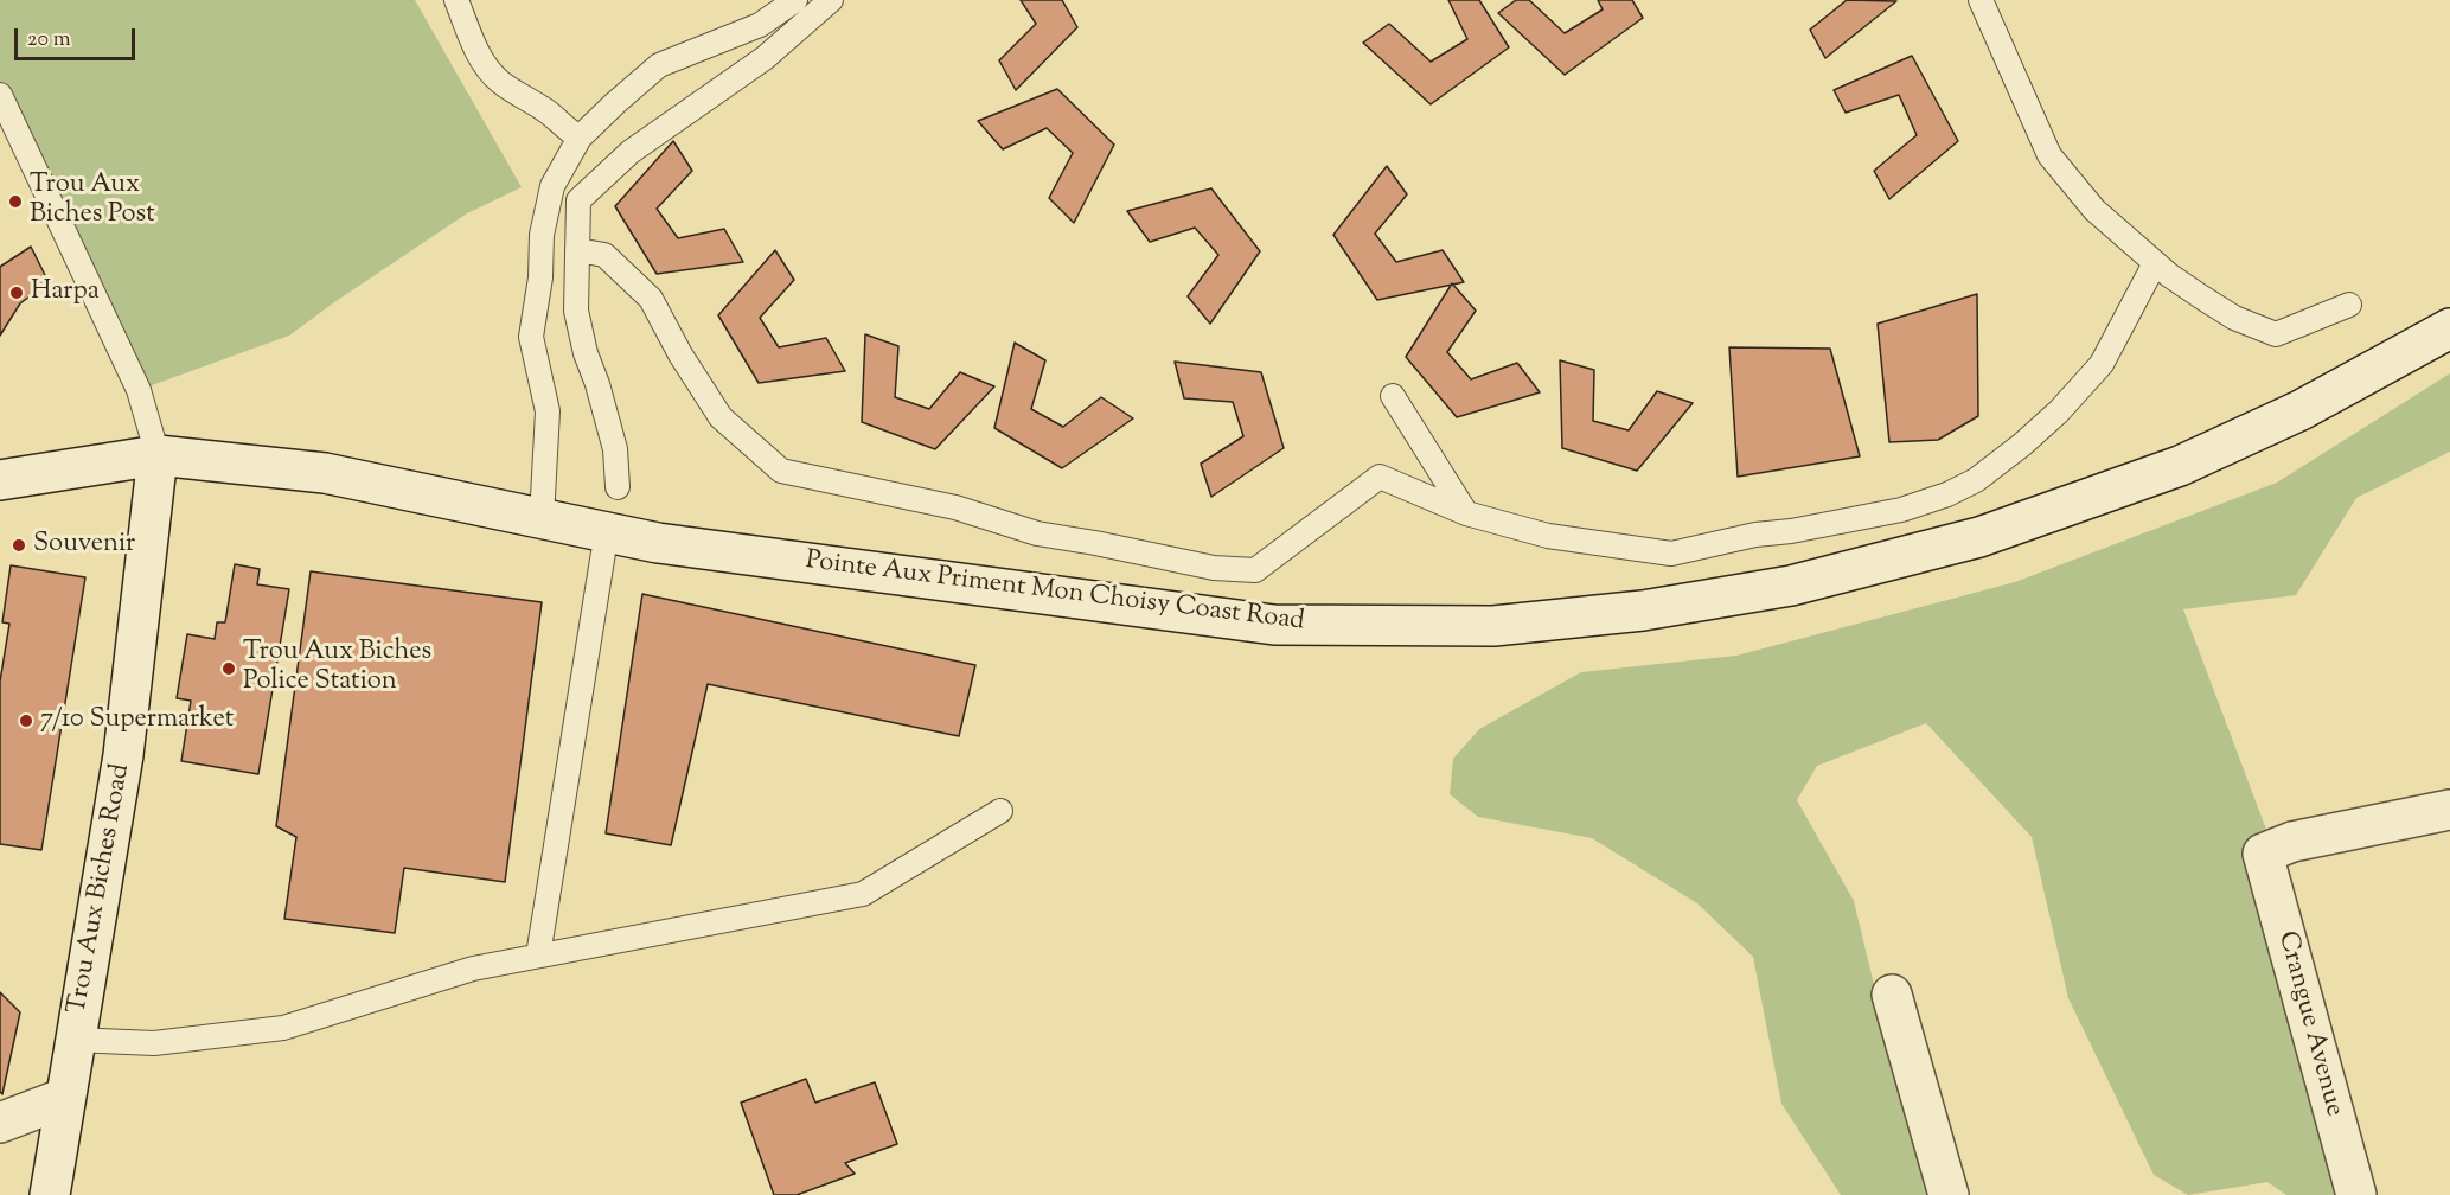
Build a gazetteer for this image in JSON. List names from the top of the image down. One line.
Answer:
{"streets":{"main road":["Pointe Aux Priment Mon Choisy Coast Road","Trou Aux Biches Road","Crangue Avenue"]},"crossings":[["Pointe Aux Priment Mon Choisy Coast Road","Trou Aux Biches Road"]],"places":["Trou Aux Biches Post","Harpa","Souvenir","Trou Aux Biches Police Station","7/10 Supermarket"],"scale_bar":"20 m"}
